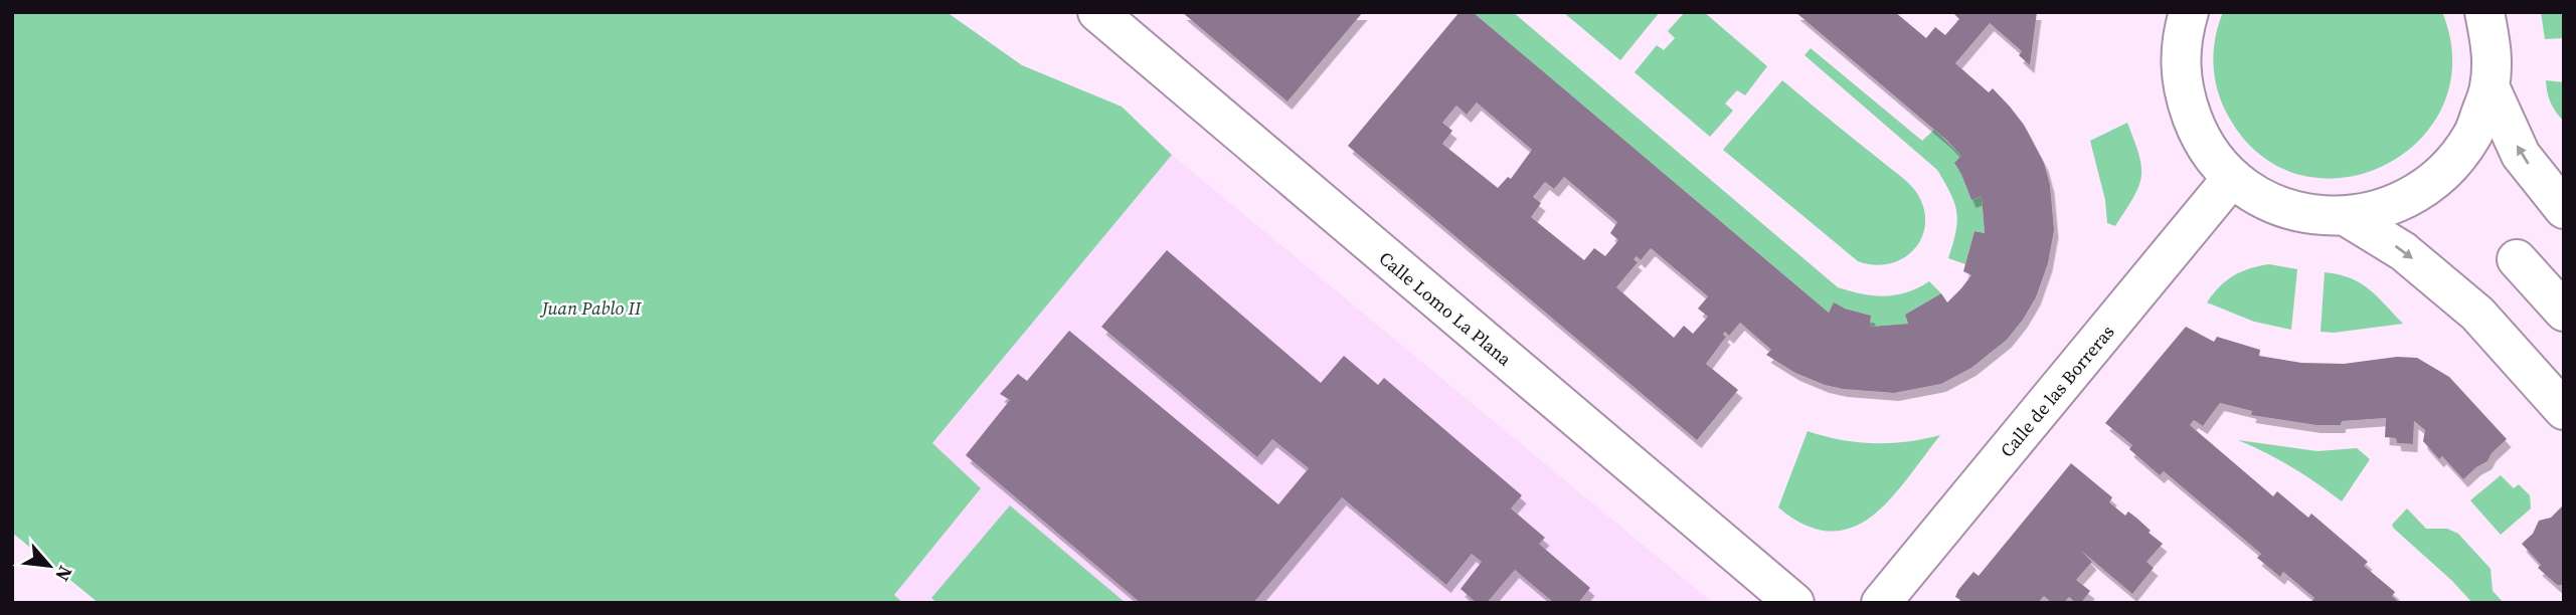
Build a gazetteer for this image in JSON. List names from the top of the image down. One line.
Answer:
{"streets":{"street":["Calle Lomo La Plana","Calle de las Borreras"]},"parks":["Juan Pablo II"],"north":"bottom right"}
